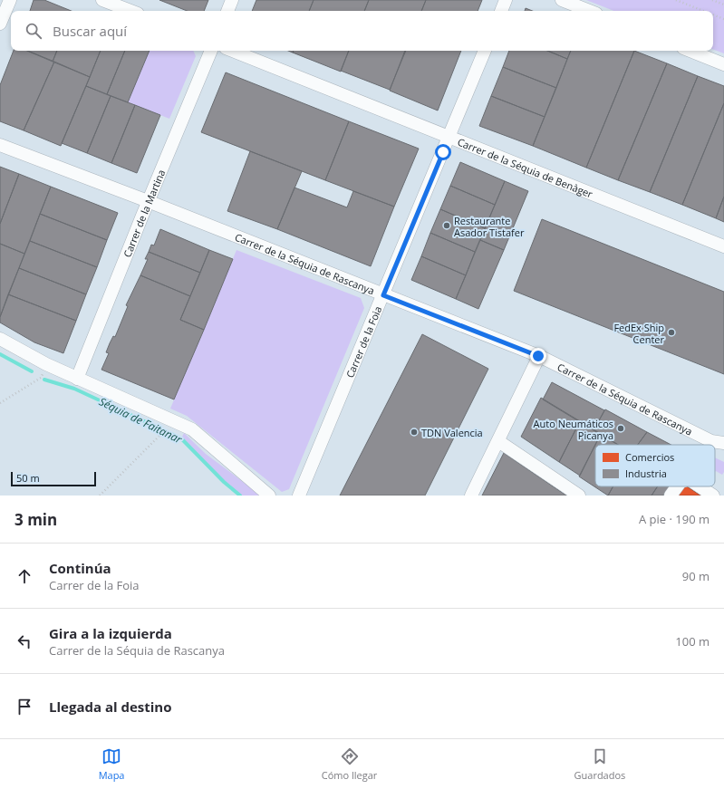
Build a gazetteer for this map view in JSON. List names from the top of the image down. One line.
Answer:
{"streets":{"street":["Carrer de la Séquia de Benàger","Carrer de la Martina","Carrer de la Séquia de Rascanya","Carrer de la Foia"]},"crossings":[["Carrer de la Séquia de Benàger","Carrer de la Foia"],["Carrer de la Martina","Carrer de la Séquia de Rascanya"],["Carrer de la Séquia de Rascanya","Carrer de la Foia"]],"water":["Séquia de Faitanar"],"places":["Restaurante Asador Tistafer","FedEx Ship Center","Auto Neumáticos Picanya","TDN Valencia"],"legend":["Comercios","Industria"],"scale_bar":"50 m","page":{"search":"Buscar aquí","scale":"50 m","heading":["3 min","A pie · 190 m"],"list":[["Continúa","Carrer de la Foia","90 m"],["Gira a la izquierda","Carrer de la Séquia de Rascanya","100 m"],"Llegada al destino"],"nav":["Mapa","Cómo llegar","Guardados"]}}
